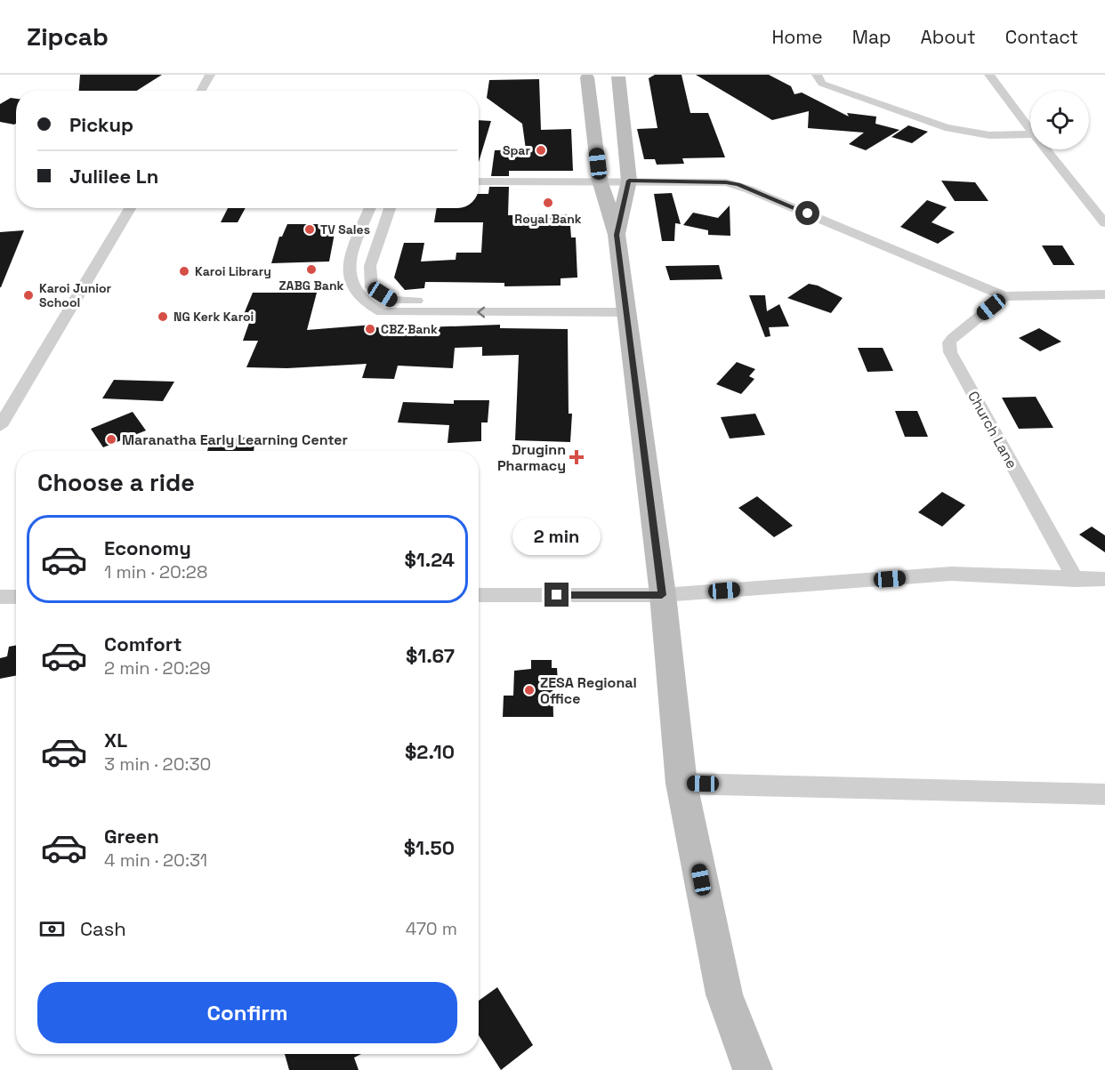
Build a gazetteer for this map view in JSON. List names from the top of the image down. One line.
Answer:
{"streets":{"street":["Church Lane"]},"places":{"other":["Spar","Royal Bank","TV Sales","ZABG Bank","Karoi Library","Karoi Junior School","NG Kerk Karoi","CBZ Bank","Maranatha Early Learning Center","ZESA Regional Office"],"health":["Druginn Pharmacy"]},"page":{"header":"Zipcab","nav":["Home","Map","About","Contact"],"banner":["Pickup","Julilee Ln"],"heading":"Choose a ride","list":[{"name":"Economy","note":"1 min · 20:28","value":"$1.24"},{"name":"Comfort","note":"2 min · 20:29","value":"$1.67"},{"name":"XL","note":"3 min · 20:30","value":"$2.10"},{"name":"Green","note":"4 min · 20:31","value":"$1.50"}],"bubble":"2 min","pay":["Cash","470 m"],"buttons":"Confirm"}}
